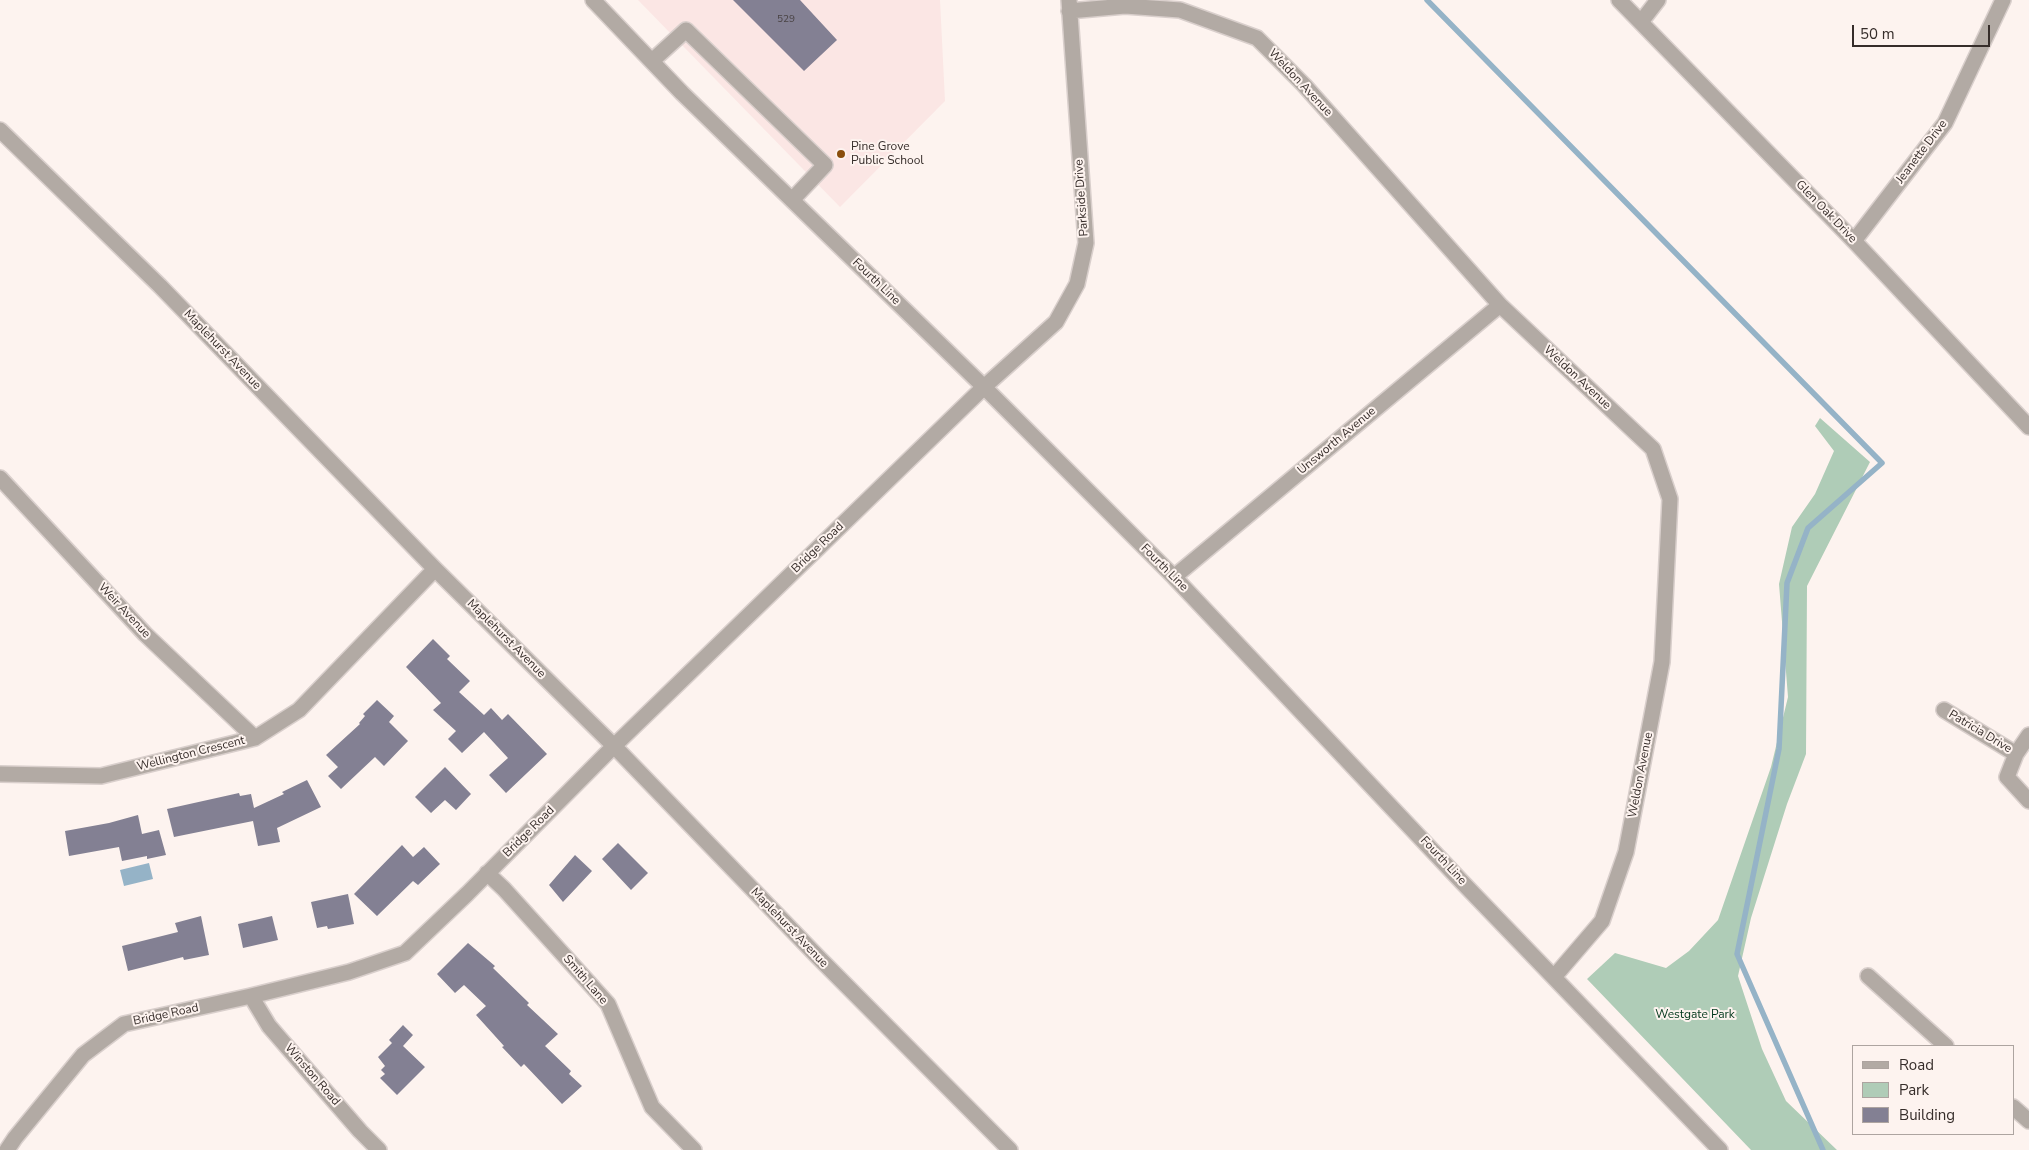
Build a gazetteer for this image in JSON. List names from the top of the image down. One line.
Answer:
{"streets":{"street":["Weldon Avenue","Jeanette Drive","Parkside Drive","Glen Oak Drive","Fourth Line","Maplehurst Avenue","Unsworth Avenue","Bridge Road","Weir Avenue","Patricia Drive","Wellington Crescent","Smith Lane","Winston Road"]},"crossings":[["Weldon Avenue","Parkside Drive"],["Weldon Avenue","Fourth Line"],["Weldon Avenue","Unsworth Avenue"],["Jeanette Drive","Glen Oak Drive"],["Parkside Drive","Fourth Line"],["Parkside Drive","Bridge Road"],["Fourth Line","Unsworth Avenue"],["Fourth Line","Bridge Road"],["Maplehurst Avenue","Bridge Road"],["Maplehurst Avenue","Wellington Crescent"],["Bridge Road","Smith Lane"],["Bridge Road","Winston Road"],["Weir Avenue","Wellington Crescent"]],"parks":["Westgate Park"],"places":["Pine Grove Public School"],"house_numbers":["529"],"legend":["Road","Park","Building"],"scale_bar":"50 m"}
